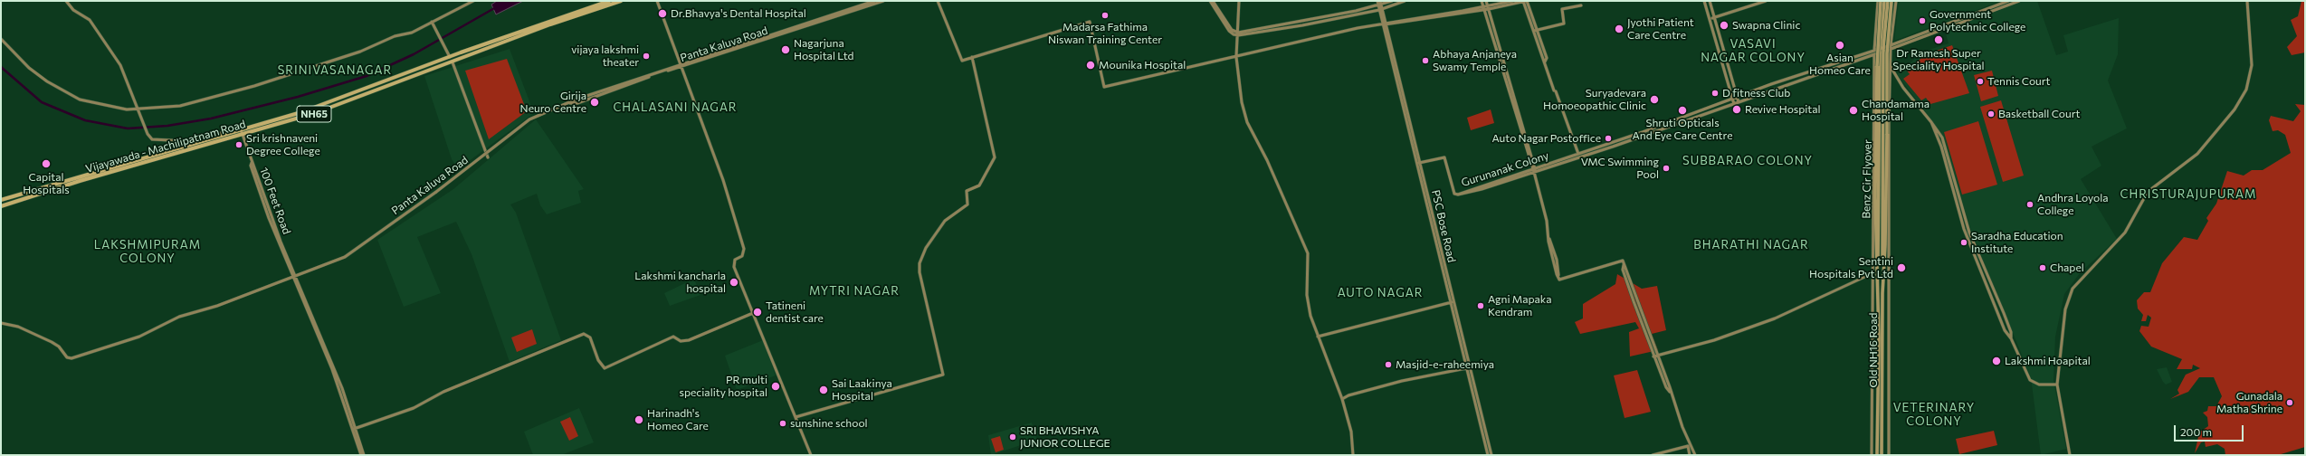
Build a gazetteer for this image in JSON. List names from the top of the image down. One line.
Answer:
{"streets":{"highway":["NH65","Vijayawada - Machilipatnam Road"],"main road":["Benz Cir Flyover","Old NH16 Road"],"street":["Panta Kaluva Road","Gurunanak Colony","100 Feet Road","PSC Bose Road"]},"crossings":[["Panta Kaluva Road","100 Feet Road"],["Vijayawada - Machilipatnam Road","100 Feet Road"],["Gurunanak Colony","PSC Bose Road"],["Benz Cir Flyover","Old NH16 Road"]],"districts":["VASAVI NAGAR COLONY","SRINIVASANAGAR","CHALASANI NAGAR","SUBBARAO COLONY","CHRISTURAJUPURAM","LAKSHMIPURAM COLONY","BHARATHI NAGAR","MYTRI NAGAR","AUTO NAGAR","VETERINARY COLONY"],"places":["Dr.Bhavya's Dental Hospital","Madarsa Fathima Niswan Training Center","Government Polytechnic College","Swapna Clinic","Jyothi Patient Care Centre","Dr Ramesh Super Speciality Hospital","Asian Homeo Care","Nagarjuna Hospital Ltd","vijaya lakshmi theater","Abhaya Anjaneya Swamy Temple","Mounika Hospital","Tennis Court","D fitness Club","Suryadevara Homoeopathic Clinic","Girija Neuro Centre","Revive Hospital","Shruti Opticals And Eye Care Centre","Chandamama Hospital","Basketball Court","Auto Nagar Postoffice","Sri krishnaveni Degree College","Capital Hospitals","VMC Swimming Pool","Andhra Loyola College","Saradha Education Institute","Sentini Hospitals Pvt Ltd","Chapel","Lakshmi kancharla hospital","Agni Mapaka Kendram","Tatineni dentist care","Lakshmi Hoapital","Masjid-e-raheemiya","PR multi speciality hospital","Sai Laakinya Hospital","Gunadala Matha Shrine","Harinadh's Homeo Care","sunshine school","SRI BHAVISHYA JUNIOR COLLEGE"],"scale_bar":"200 m"}
